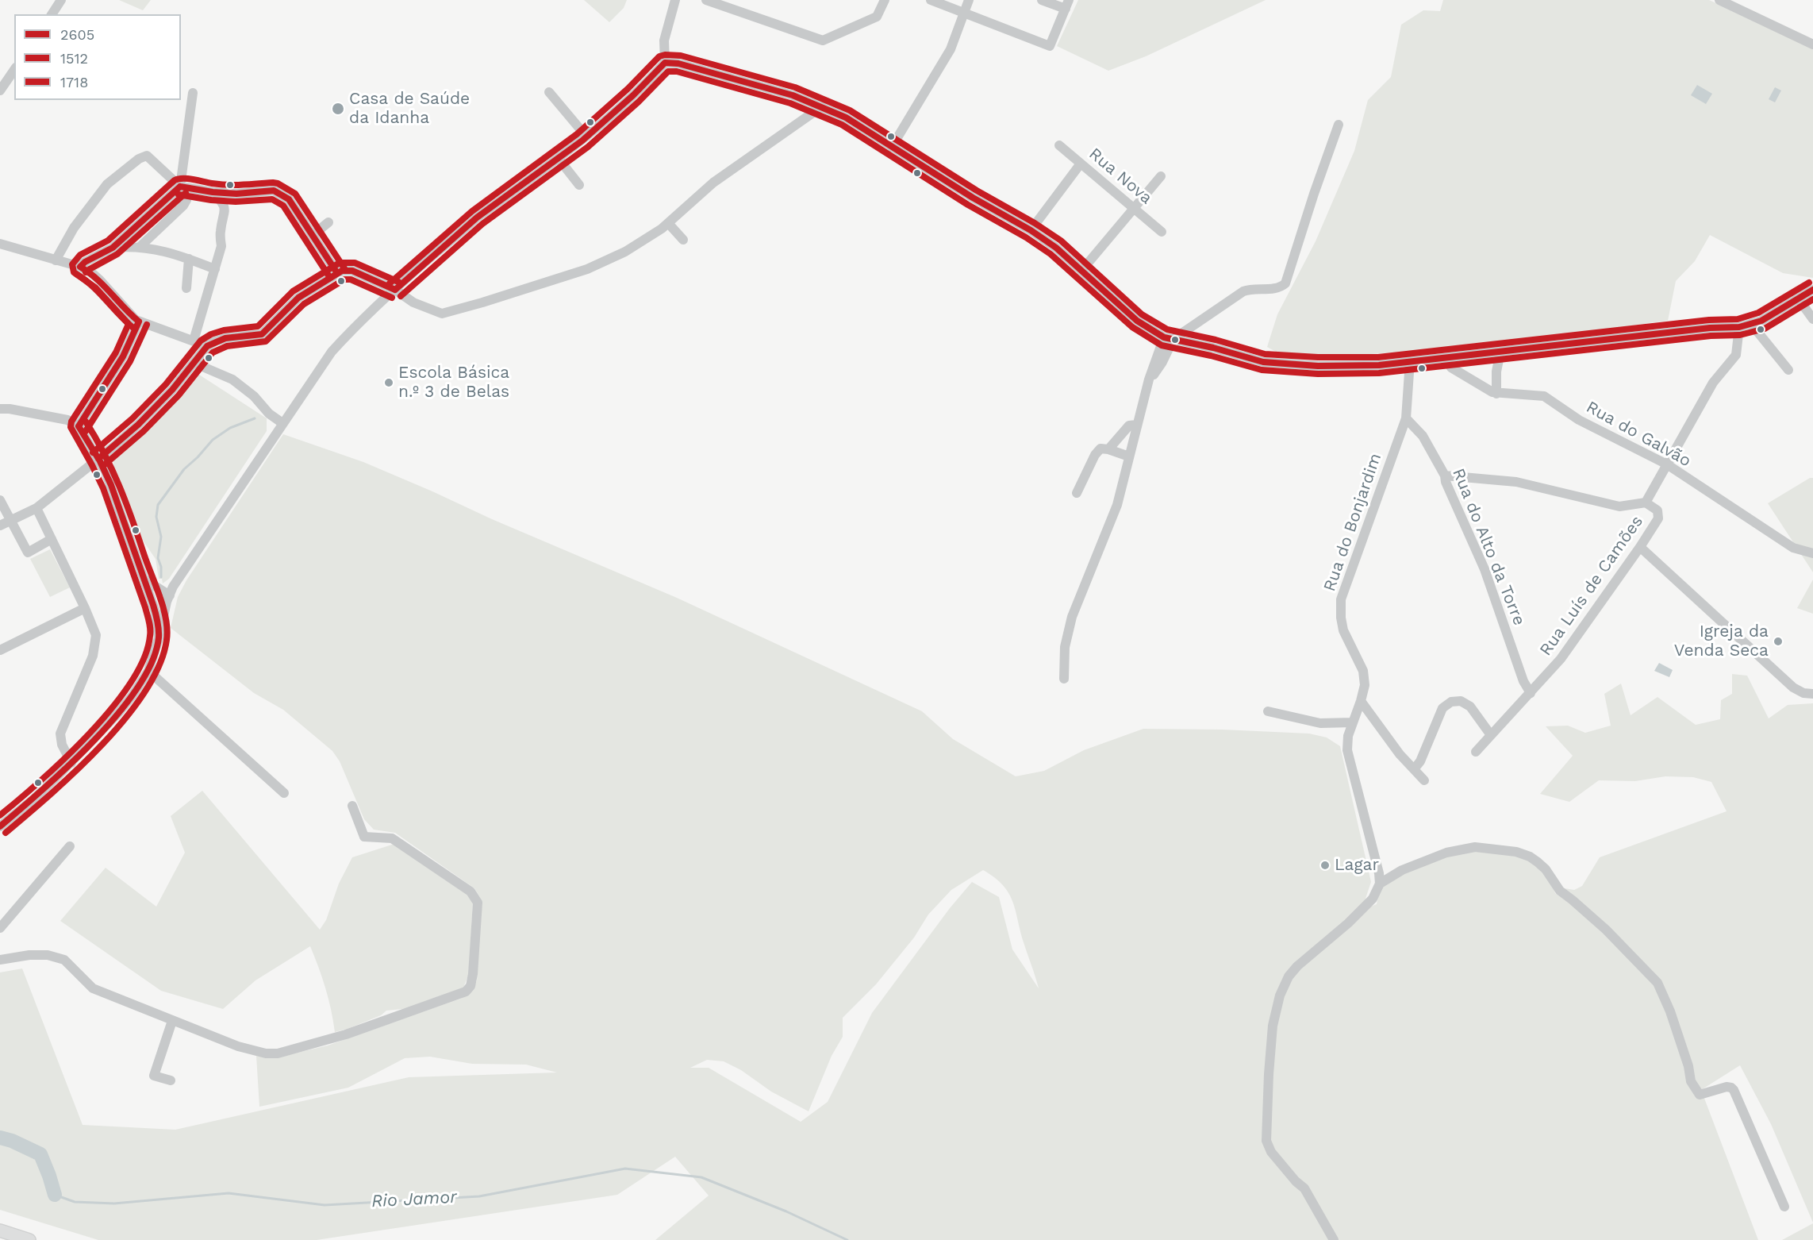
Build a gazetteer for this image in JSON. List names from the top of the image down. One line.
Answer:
{"streets":{"street":["Rua Nova","Rua do Galvão","Rua do Bonjardim","Rua do Alto da Torre","Rua Luís de Camões"]},"crossings":[["Rua do Galvão","Rua Luís de Camões"],["Rua do Bonjardim","Rua do Alto da Torre"],["Rua do Alto da Torre","Rua Luís de Camões"]],"water":["Rio Jamor"],"places":["Casa de Saúde da Idanha","Escola Básica n.º 3 de Belas","Igreja da Venda Seca","Lagar"],"lines":["transit line 1718","transit line 2605","transit line 1512"],"legend":["2605","1512","1718"]}
